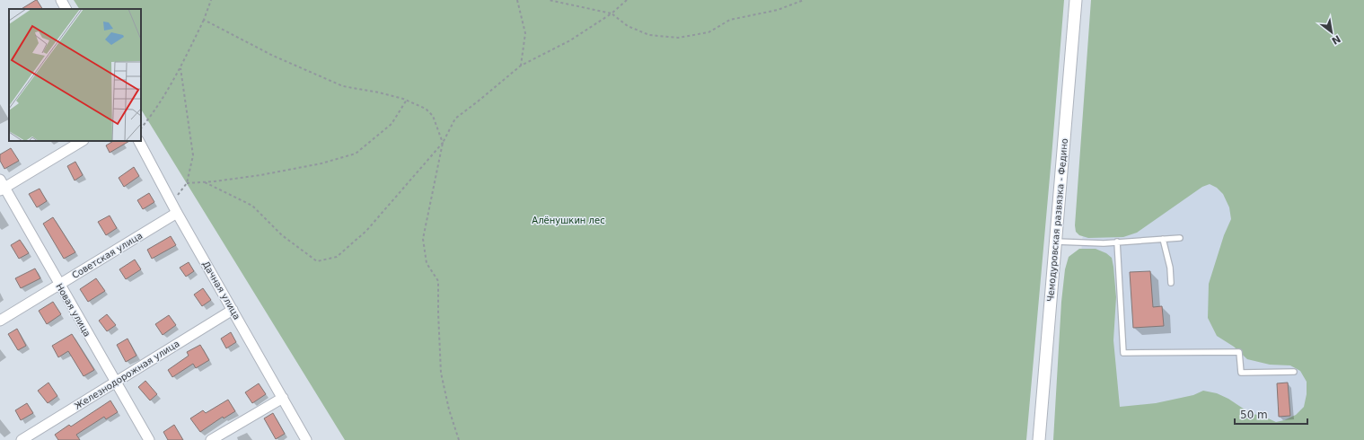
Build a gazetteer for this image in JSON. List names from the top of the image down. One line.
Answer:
{"streets":{"street":["Чемодуровская развязка - Федино","Советская улица","Дачная улица","Новая улица","Железнодорожная улица"]},"crossings":[["Советская улица","Дачная улица"],["Советская улица","Новая улица"],["Дачная улица","Железнодорожная улица"],["Новая улица","Железнодорожная улица"]],"parks":["Алёнушкин лес"],"scale_bar":"50 m","north":"bottom right"}
